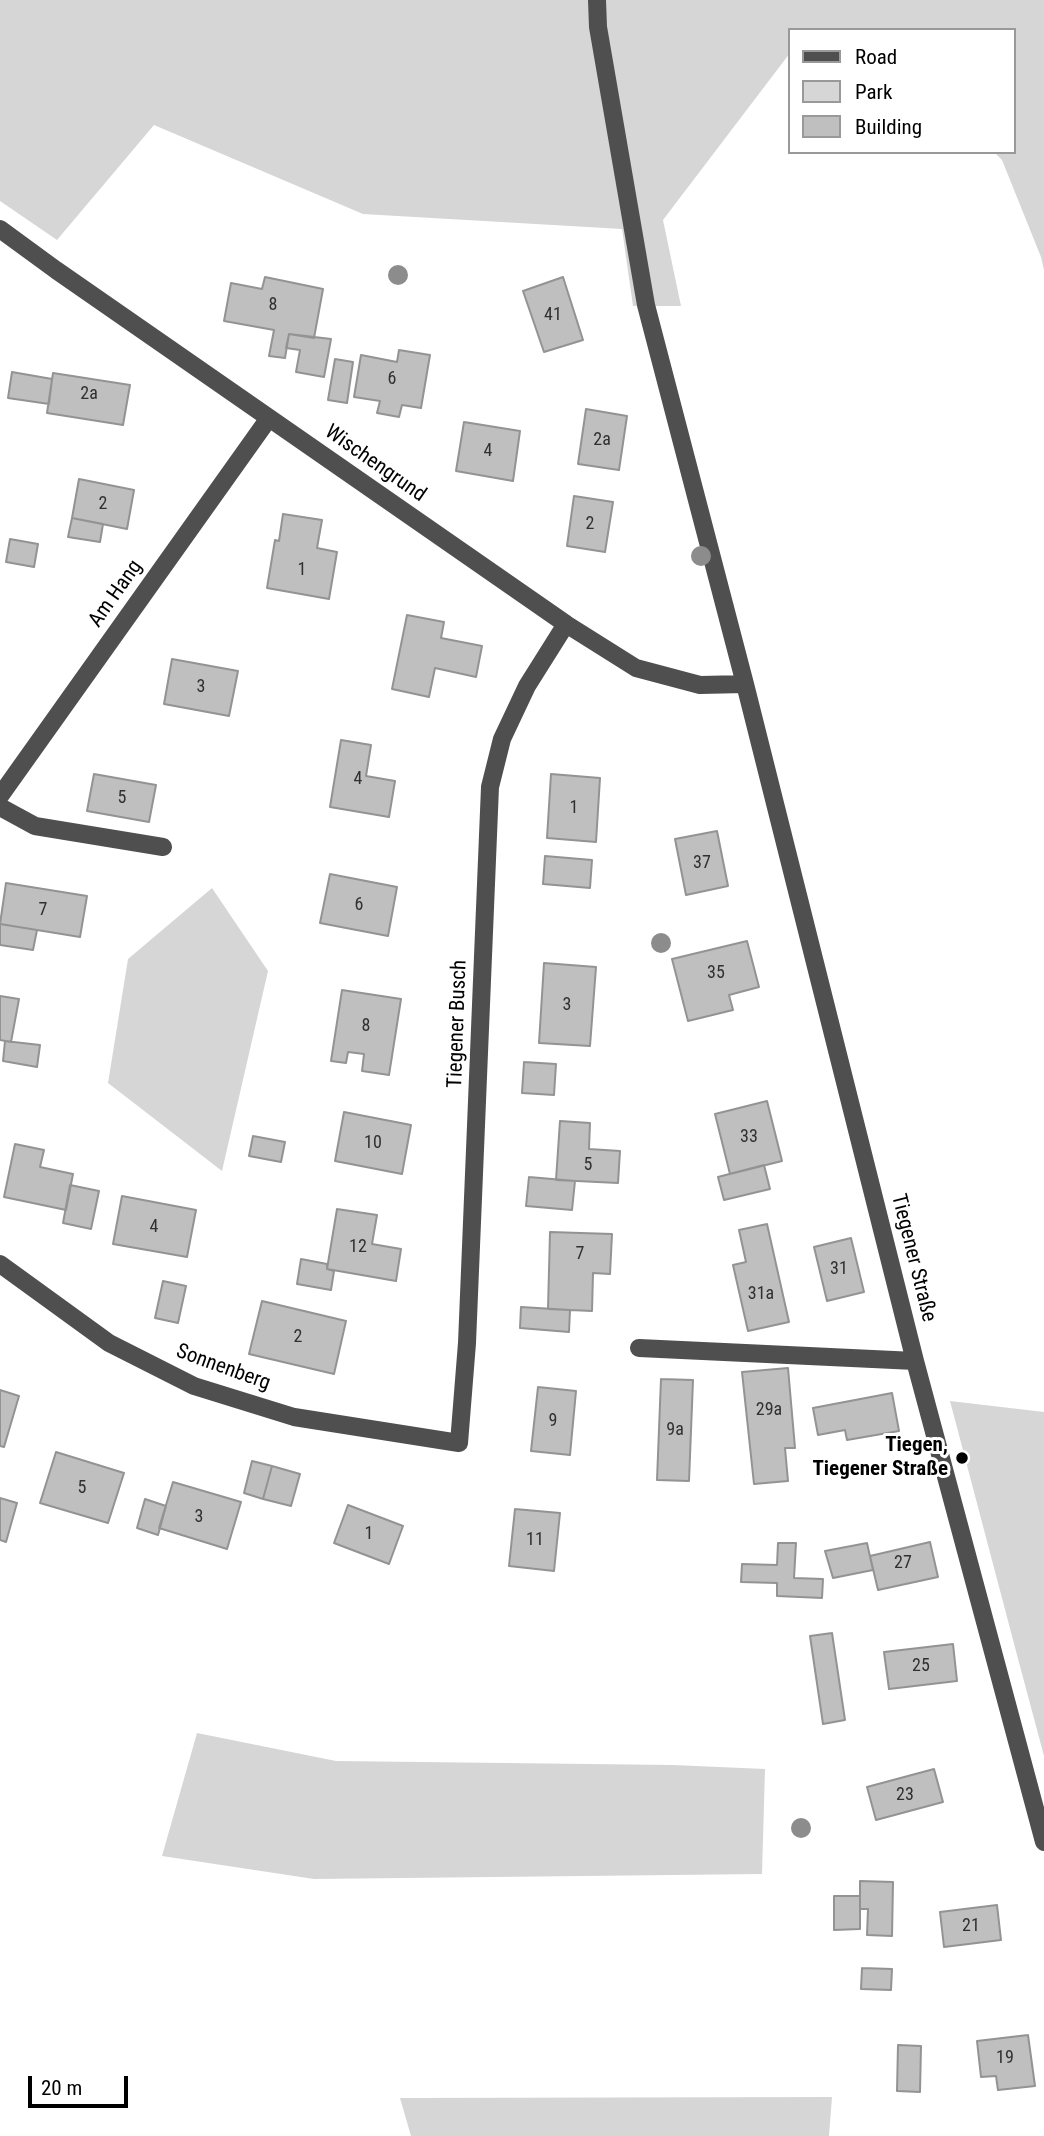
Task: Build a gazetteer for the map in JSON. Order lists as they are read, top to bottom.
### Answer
{
  "streets": {
    "street": [
      "Wischengrund",
      "Am Hang",
      "Tiegener Busch",
      "Tiegener Straße",
      "Sonnenberg"
    ]
  },
  "crossings": [
    ["Wischengrund", "Am Hang"],
    ["Wischengrund", "Tiegener Busch"],
    ["Wischengrund", "Tiegener Straße"],
    ["Tiegener Busch", "Sonnenberg"]
  ],
  "places": ["Tiegen, Tiegener Straße"],
  "house_numbers": [
    "8",
    "41",
    "6",
    "2a",
    "2a",
    "4",
    "2",
    "2",
    "1",
    "3",
    "4",
    "5",
    "1",
    "37",
    "6",
    "7",
    "35",
    "3",
    "8",
    "33",
    "10",
    "5",
    "4",
    "12",
    "7",
    "31",
    "31a",
    "2",
    "29a",
    "9",
    "9a",
    "5",
    "3",
    "1",
    "11",
    "27",
    "25",
    "23",
    "21",
    "19"
  ],
  "legend": ["Road", "Park", "Building"],
  "scale_bar": "20 m"
}
